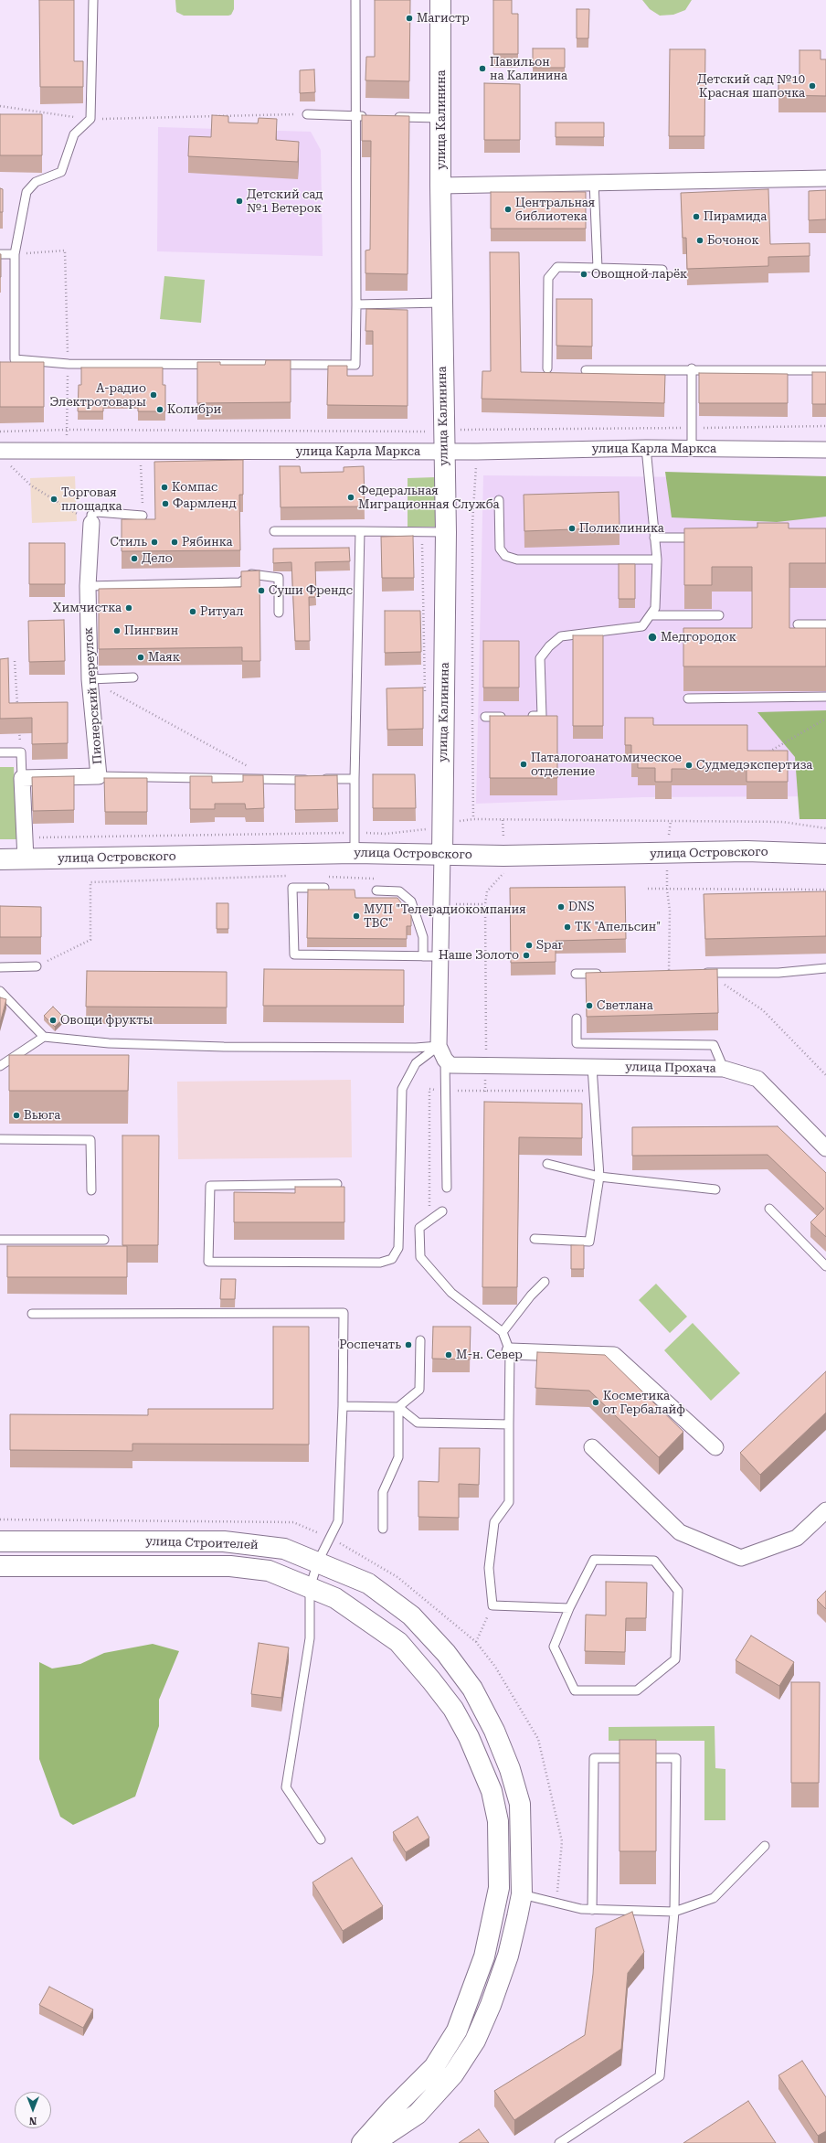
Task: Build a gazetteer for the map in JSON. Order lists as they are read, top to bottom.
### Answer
{
  "streets": {
    "street": [
      "улица Калинина",
      "улица Карла Маркса",
      "Пионерский переулок",
      "улица Островского",
      "улица Прохача",
      "улица Строителей"
    ]
  },
  "crossings": [
    ["улица Калинина", "улица Карла Маркса"],
    ["улица Калинина", "улица Островского"]
  ],
  "places": [
    "Магистр",
    "Павильон на Калинина",
    "Детский сад №10 Красная шапочка",
    "Детский сад №1 Ветерок",
    "Центральная библиотека",
    "Пирамида",
    "Бочoнок",
    "Овощной ларёк",
    "А-радио Электротовары",
    "Колибри",
    "Компас",
    "Федеральная Миграционная Служба",
    "Торговая площадка",
    "Фармленд",
    "Поликлиника",
    "Стиль",
    "Рябинка",
    "Дело",
    "Суши Френдс",
    "Химчистка",
    "Ритуал",
    "Пингвин",
    "Медгородок",
    "Маяк",
    "Паталогоанатомическое отделение",
    "Судмедэкспертиза",
    "DNS",
    "МУП \"Телерадиокомпания ТВС\"",
    "ТК \"Апельсин\"",
    "Spar",
    "Наше Золото",
    "Светлана",
    "Овощи фрукты",
    "Вьюга",
    "Роспечать",
    "М-н. Север",
    "Косметика от Гербалайф"
  ],
  "north": "bottom"
}
